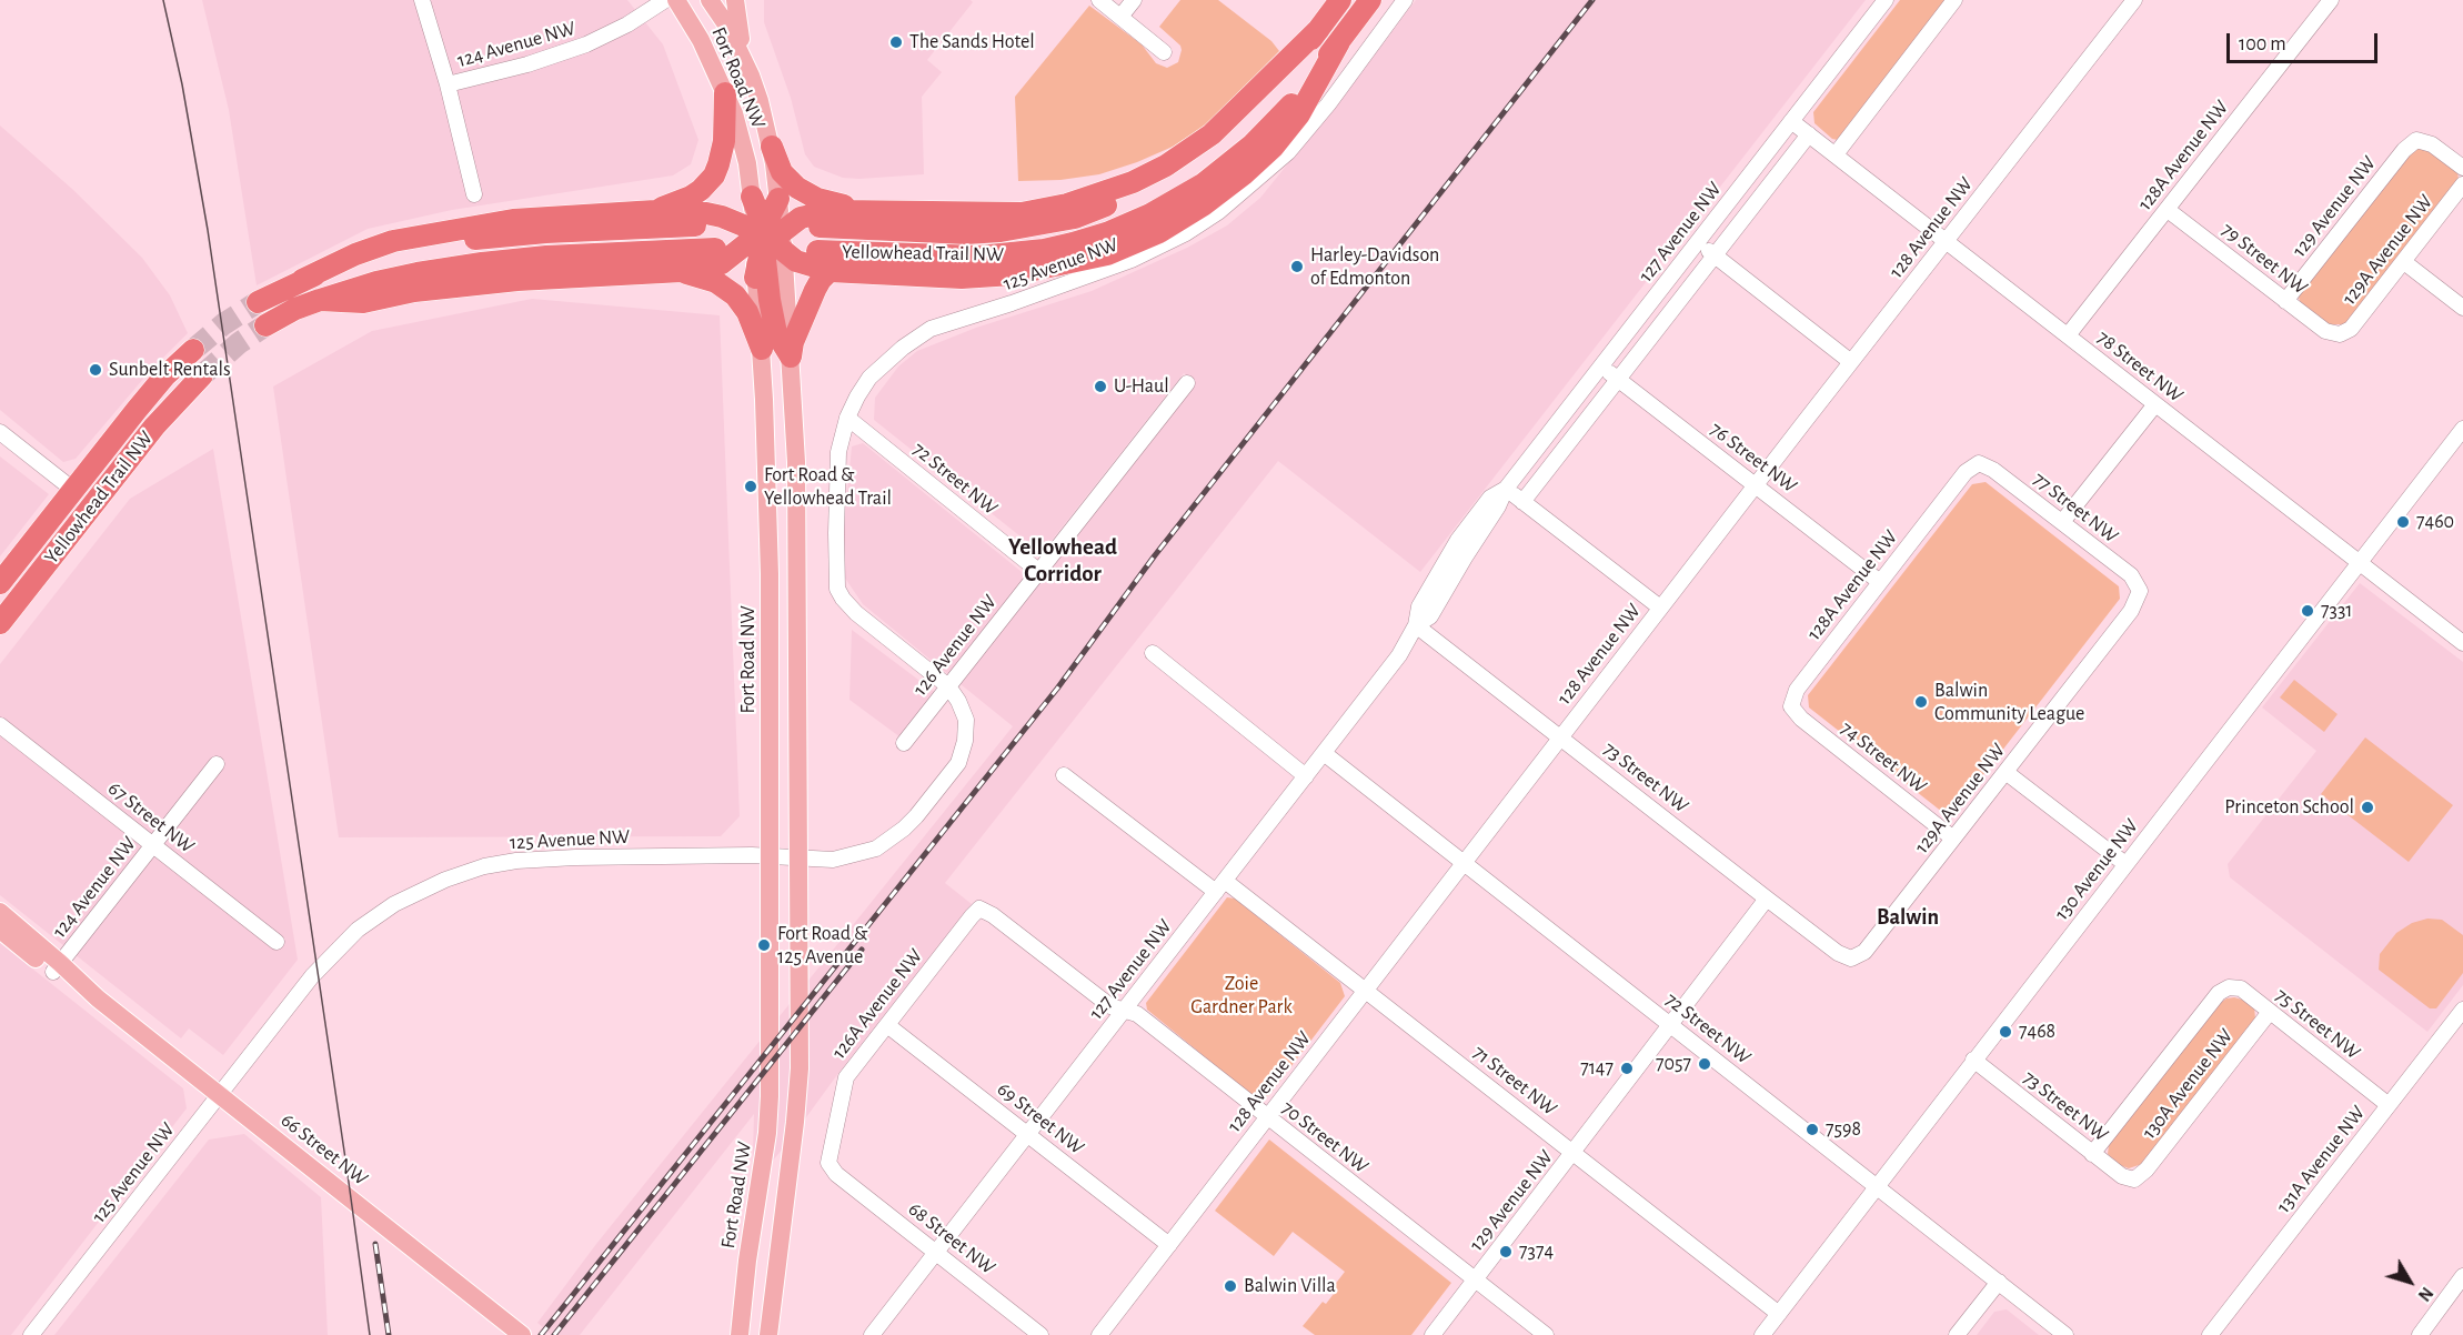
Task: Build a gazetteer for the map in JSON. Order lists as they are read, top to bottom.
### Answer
{
  "streets": {
    "highway": ["Yellowhead Trail NW"],
    "main road": ["Fort Road NW", "66 Street NW"],
    "street": [
      "124 Avenue NW",
      "128A Avenue NW",
      "129 Avenue NW",
      "128 Avenue NW",
      "127 Avenue NW",
      "129A Avenue NW",
      "79 Street NW",
      "125 Avenue NW",
      "78 Street NW",
      "76 Street NW",
      "72 Street NW",
      "77 Street NW",
      "126 Avenue NW",
      "74 Street NW",
      "73 Street NW",
      "67 Street NW",
      "130 Avenue NW",
      "126A Avenue NW",
      "75 Street NW",
      "71 Street NW",
      "130A Avenue NW",
      "69 Street NW",
      "70 Street NW",
      "131A Avenue NW",
      "68 Street NW"
    ]
  },
  "crossings": [
    ["124 Avenue NW", "67 Street NW"],
    ["124 Avenue NW", "66 Street NW"],
    ["Fort Road NW", "125 Avenue NW"],
    ["128A Avenue NW", "79 Street NW"],
    ["128A Avenue NW", "78 Street NW"],
    ["128A Avenue NW", "76 Street NW"],
    ["128A Avenue NW", "77 Street NW"],
    ["128A Avenue NW", "74 Street NW"],
    ["129 Avenue NW", "79 Street NW"],
    ["129 Avenue NW", "72 Street NW"],
    ["129 Avenue NW", "73 Street NW"],
    ["129 Avenue NW", "71 Street NW"],
    ["129 Avenue NW", "70 Street NW"],
    ["128 Avenue NW", "78 Street NW"],
    ["128 Avenue NW", "76 Street NW"],
    ["128 Avenue NW", "72 Street NW"],
    ["128 Avenue NW", "73 Street NW"],
    ["128 Avenue NW", "71 Street NW"],
    ["128 Avenue NW", "69 Street NW"],
    ["128 Avenue NW", "70 Street NW"],
    ["127 Avenue NW", "78 Street NW"],
    ["127 Avenue NW", "76 Street NW"],
    ["127 Avenue NW", "72 Street NW"],
    ["127 Avenue NW", "73 Street NW"],
    ["127 Avenue NW", "71 Street NW"],
    ["127 Avenue NW", "69 Street NW"],
    ["127 Avenue NW", "70 Street NW"],
    ["127 Avenue NW", "68 Street NW"],
    ["129A Avenue NW", "79 Street NW"],
    ["129A Avenue NW", "77 Street NW"],
    ["129A Avenue NW", "74 Street NW"],
    ["129A Avenue NW", "73 Street NW"],
    ["125 Avenue NW", "72 Street NW"],
    ["125 Avenue NW", "126 Avenue NW"],
    ["125 Avenue NW", "66 Street NW"],
    ["78 Street NW", "130 Avenue NW"],
    ["72 Street NW", "126 Avenue NW"],
    ["72 Street NW", "130 Avenue NW"],
    ["73 Street NW", "130 Avenue NW"],
    ["73 Street NW", "130A Avenue NW"],
    ["130 Avenue NW", "71 Street NW"],
    ["126A Avenue NW", "69 Street NW"],
    ["126A Avenue NW", "70 Street NW"],
    ["126A Avenue NW", "68 Street NW"],
    ["75 Street NW", "130A Avenue NW"],
    ["75 Street NW", "131A Avenue NW"]
  ],
  "districts": ["Yellowhead Corridor", "Balwin"],
  "parks": ["Zoie Gardner Park"],
  "places": [
    "The Sands Hotel",
    "Harley-Davidson of Edmonton",
    "Sunbelt Rentals",
    "U-Haul",
    "Fort Road & Yellowhead Trail",
    "7460",
    "7331",
    "Balwin Community League",
    "Princeton School",
    "Fort Road & 125 Avenue",
    "7468",
    "7057",
    "7147",
    "7598",
    "7374",
    "Balwin Villa"
  ],
  "scale_bar": "100 m",
  "north": "bottom right"
}
